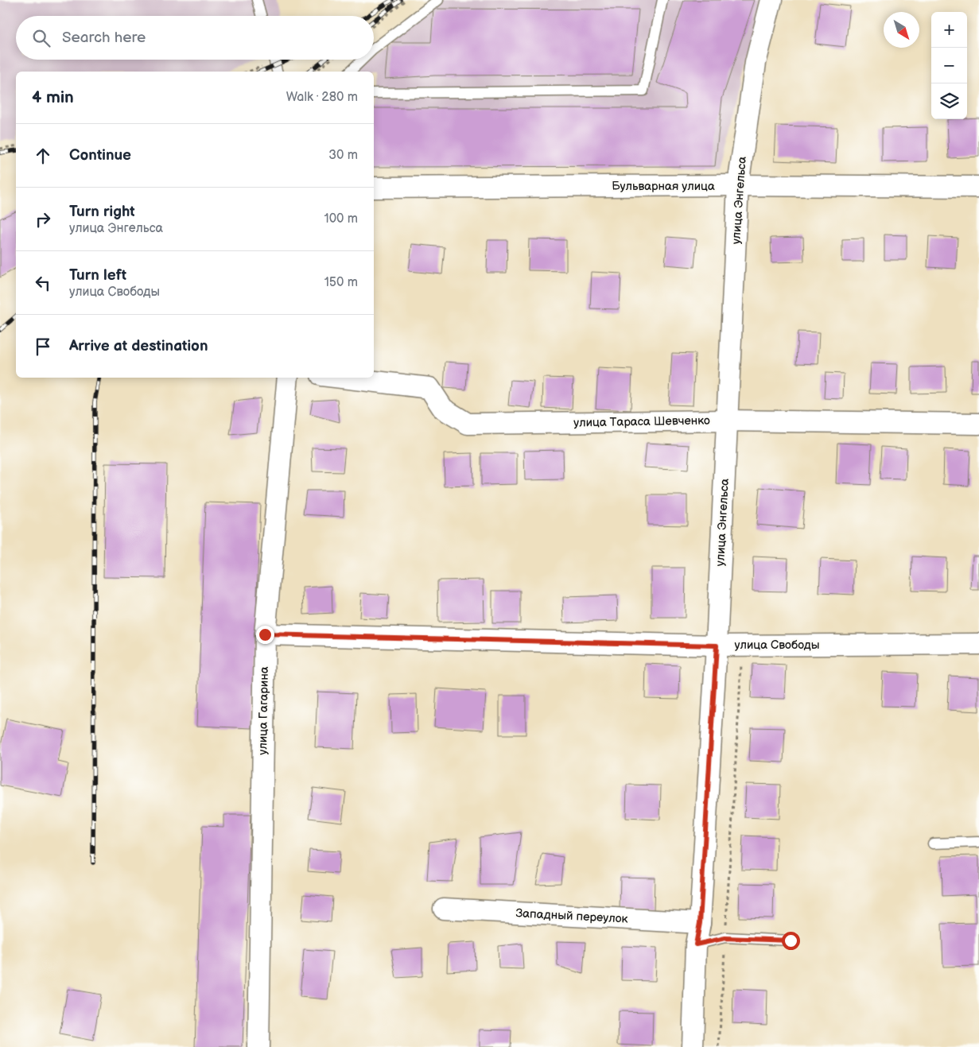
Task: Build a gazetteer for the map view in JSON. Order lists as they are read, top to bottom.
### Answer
{
  "streets": {
    "street": [
      "Бульварная улица",
      "улица Энгельса",
      "улица Тараса Шевченко",
      "улица Свободы",
      "улица Гагарина",
      "Западный переулок"
    ]
  },
  "crossings": [
    ["Бульварная улица", "улица Энгельса"],
    ["улица Энгельса", "улица Тараса Шевченко"],
    ["улица Энгельса", "улица Свободы"],
    ["улица Энгельса", "Западный переулок"],
    ["улица Свободы", "улица Гагарина"]
  ],
  "north": "bottom right",
  "page": {
    "map_buttons": ["+", "−"],
    "search": "Search here",
    "heading": ["4 min", "Walk · 280 m"],
    "list": [
      ["Continue", "30 m"],
      ["Turn right", "улица Энгельса", "100 m"],
      ["Turn left", "улица Свободы", "150 m"],
      "Arrive at destination"
    ]
  }
}
